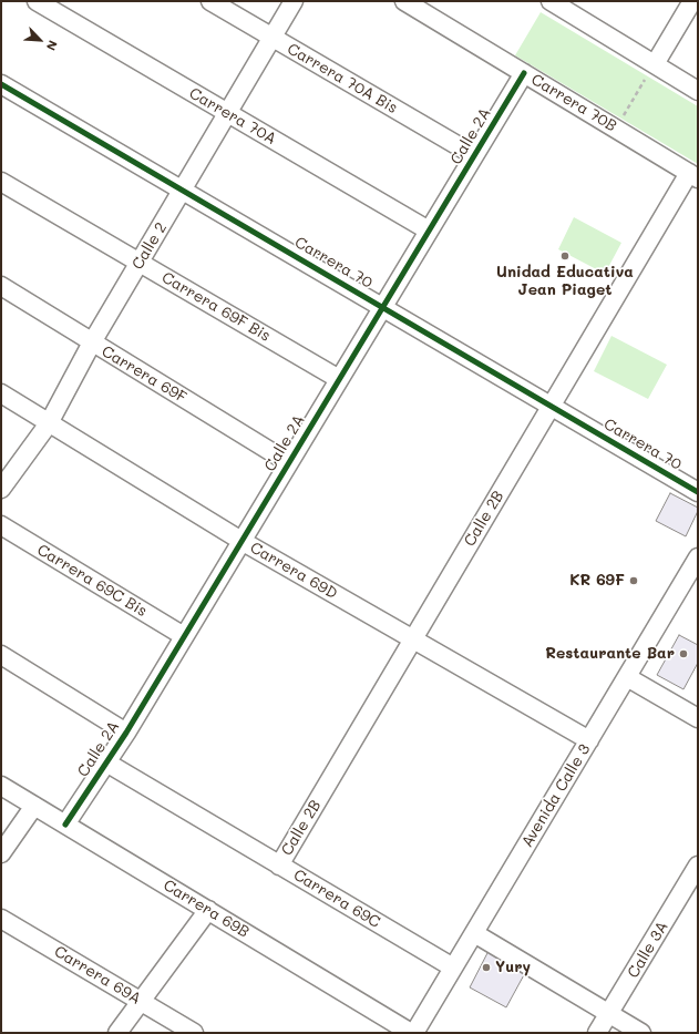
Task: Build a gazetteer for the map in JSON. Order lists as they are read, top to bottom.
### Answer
{
  "streets": {
    "street": [
      "Carrera 70A Bis",
      "Carrera 70B",
      "Carrera 70A",
      "Calle 2A",
      "Calle 2",
      "Carrera 70",
      "Carrera 69F Bis",
      "Carrera 69F",
      "Calle 2B",
      "Carrera 69D",
      "Carrera 69C Bis",
      "Avenida Calle 3",
      "Carrera 69C",
      "Carrera 69B",
      "Calle 3A",
      "Carrera 69A"
    ]
  },
  "crossings": [
    ["Carrera 70A Bis", "Calle 2A"],
    ["Carrera 70A Bis", "Calle 2"],
    ["Carrera 70B", "Calle 2A"],
    ["Carrera 70B", "Calle 2B"],
    ["Carrera 70A", "Calle 2A"],
    ["Carrera 70A", "Calle 2"],
    ["Calle 2A", "Carrera 70"],
    ["Calle 2A", "Carrera 69F Bis"],
    ["Calle 2A", "Carrera 69F"],
    ["Calle 2A", "Carrera 69D"],
    ["Calle 2A", "Carrera 69C Bis"],
    ["Calle 2A", "Carrera 69C"],
    ["Calle 2A", "Carrera 69B"],
    ["Calle 2", "Carrera 70"],
    ["Calle 2", "Carrera 69F Bis"],
    ["Calle 2", "Carrera 69F"],
    ["Calle 2", "Carrera 69D"],
    ["Carrera 70", "Calle 2B"],
    ["Calle 2B", "Carrera 69D"],
    ["Calle 2B", "Carrera 69C"],
    ["Carrera 69D", "Avenida Calle 3"],
    ["Avenida Calle 3", "Carrera 69C"]
  ],
  "places": [
    "Unidad Educativa Jean Piaget",
    "KR 69F",
    "Restaurante Bar",
    "Yury"
  ],
  "north": "bottom right"
}
